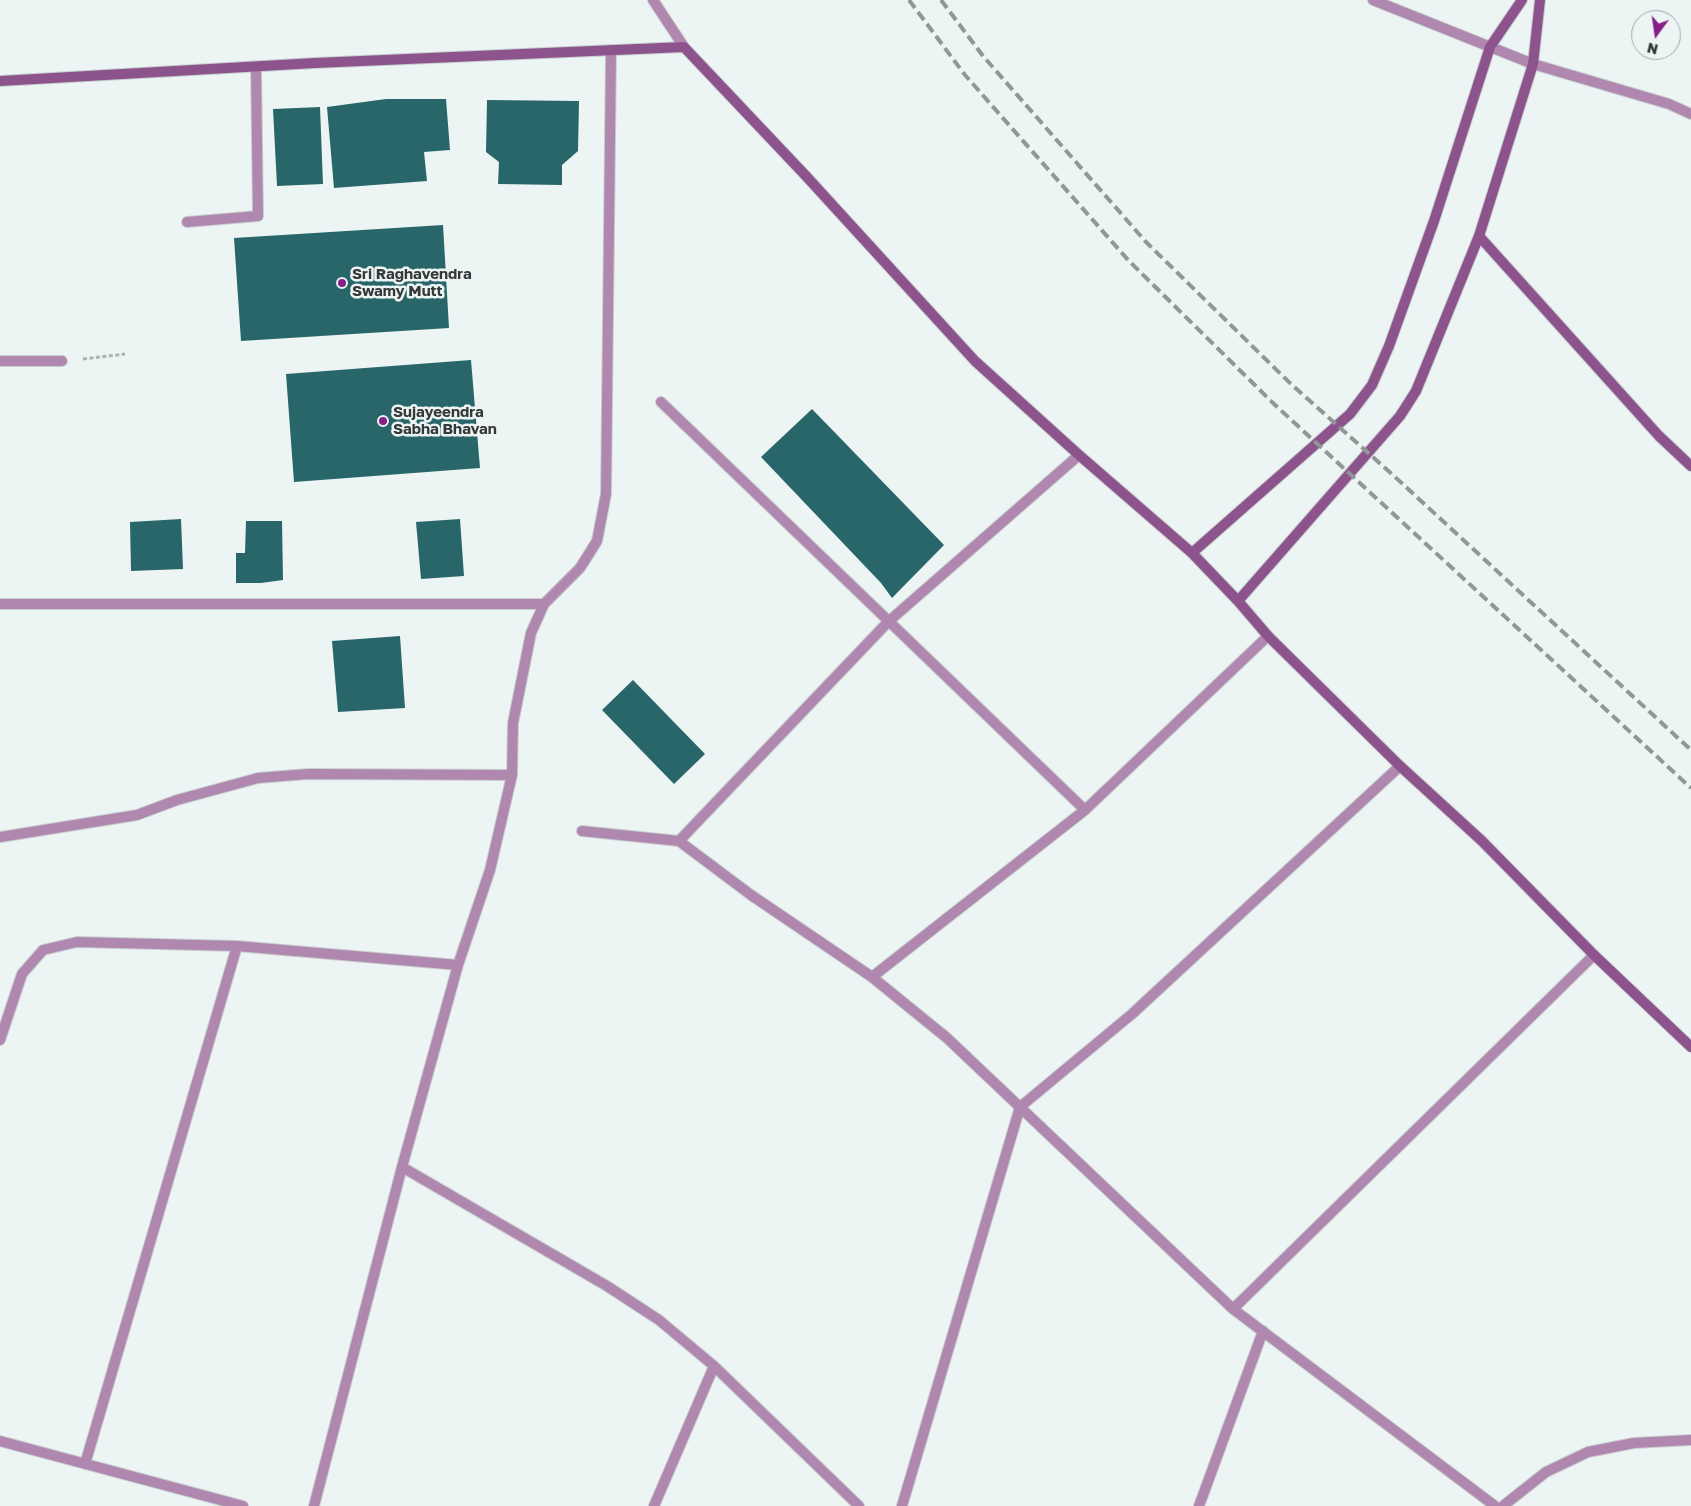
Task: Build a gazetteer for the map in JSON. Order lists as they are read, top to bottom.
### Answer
{
  "places": ["Sri Raghavendra Swamy Mutt", "Sujayeendra Sabha Bhavan"],
  "north": "bottom"
}
